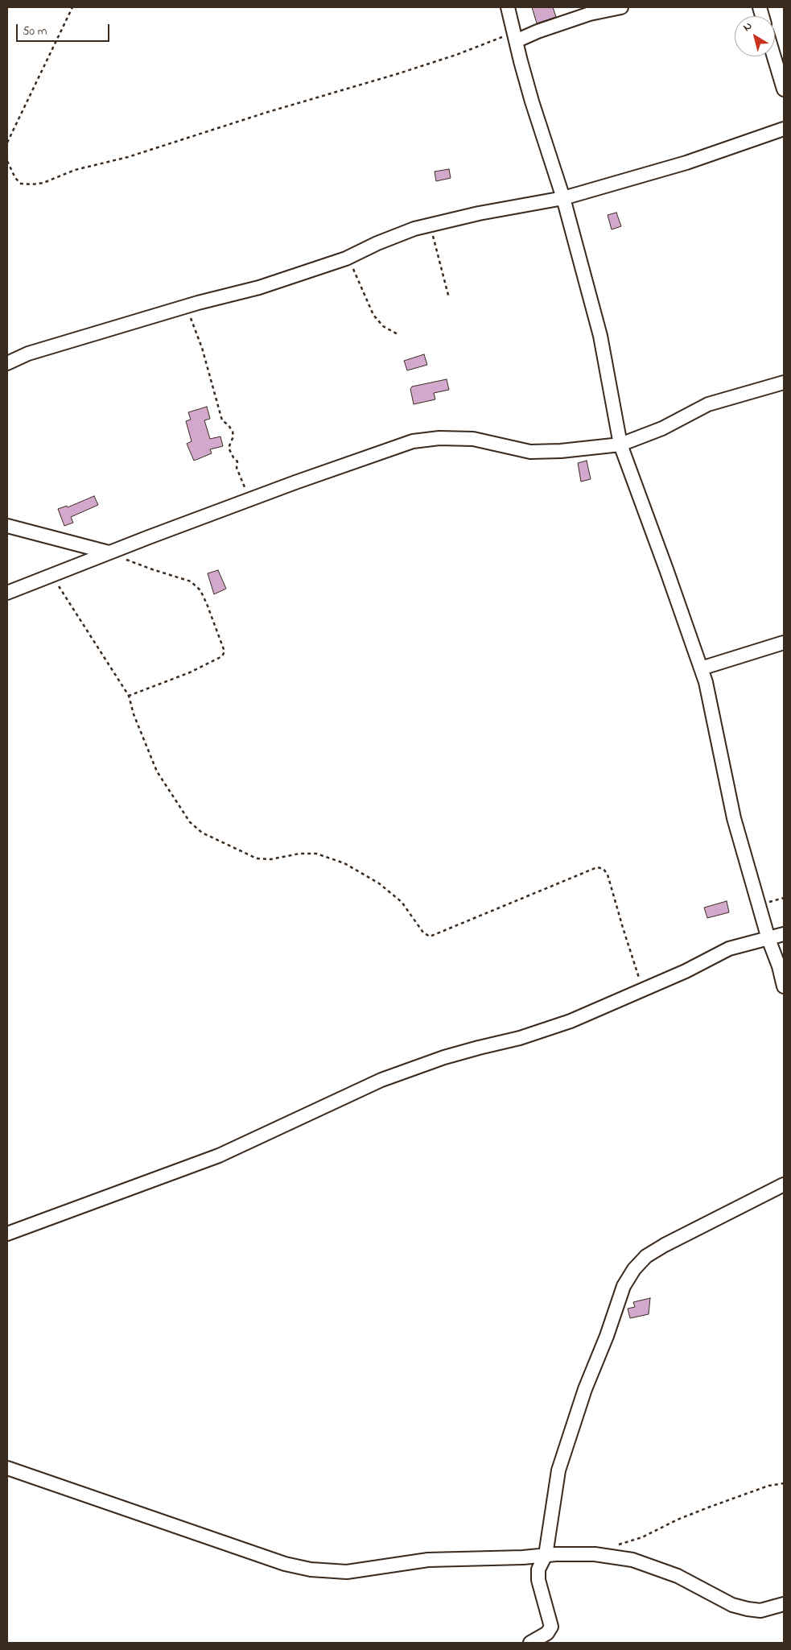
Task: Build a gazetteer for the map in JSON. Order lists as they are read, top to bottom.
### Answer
{
  "scale_bar": "50 m",
  "north": "top left"
}
